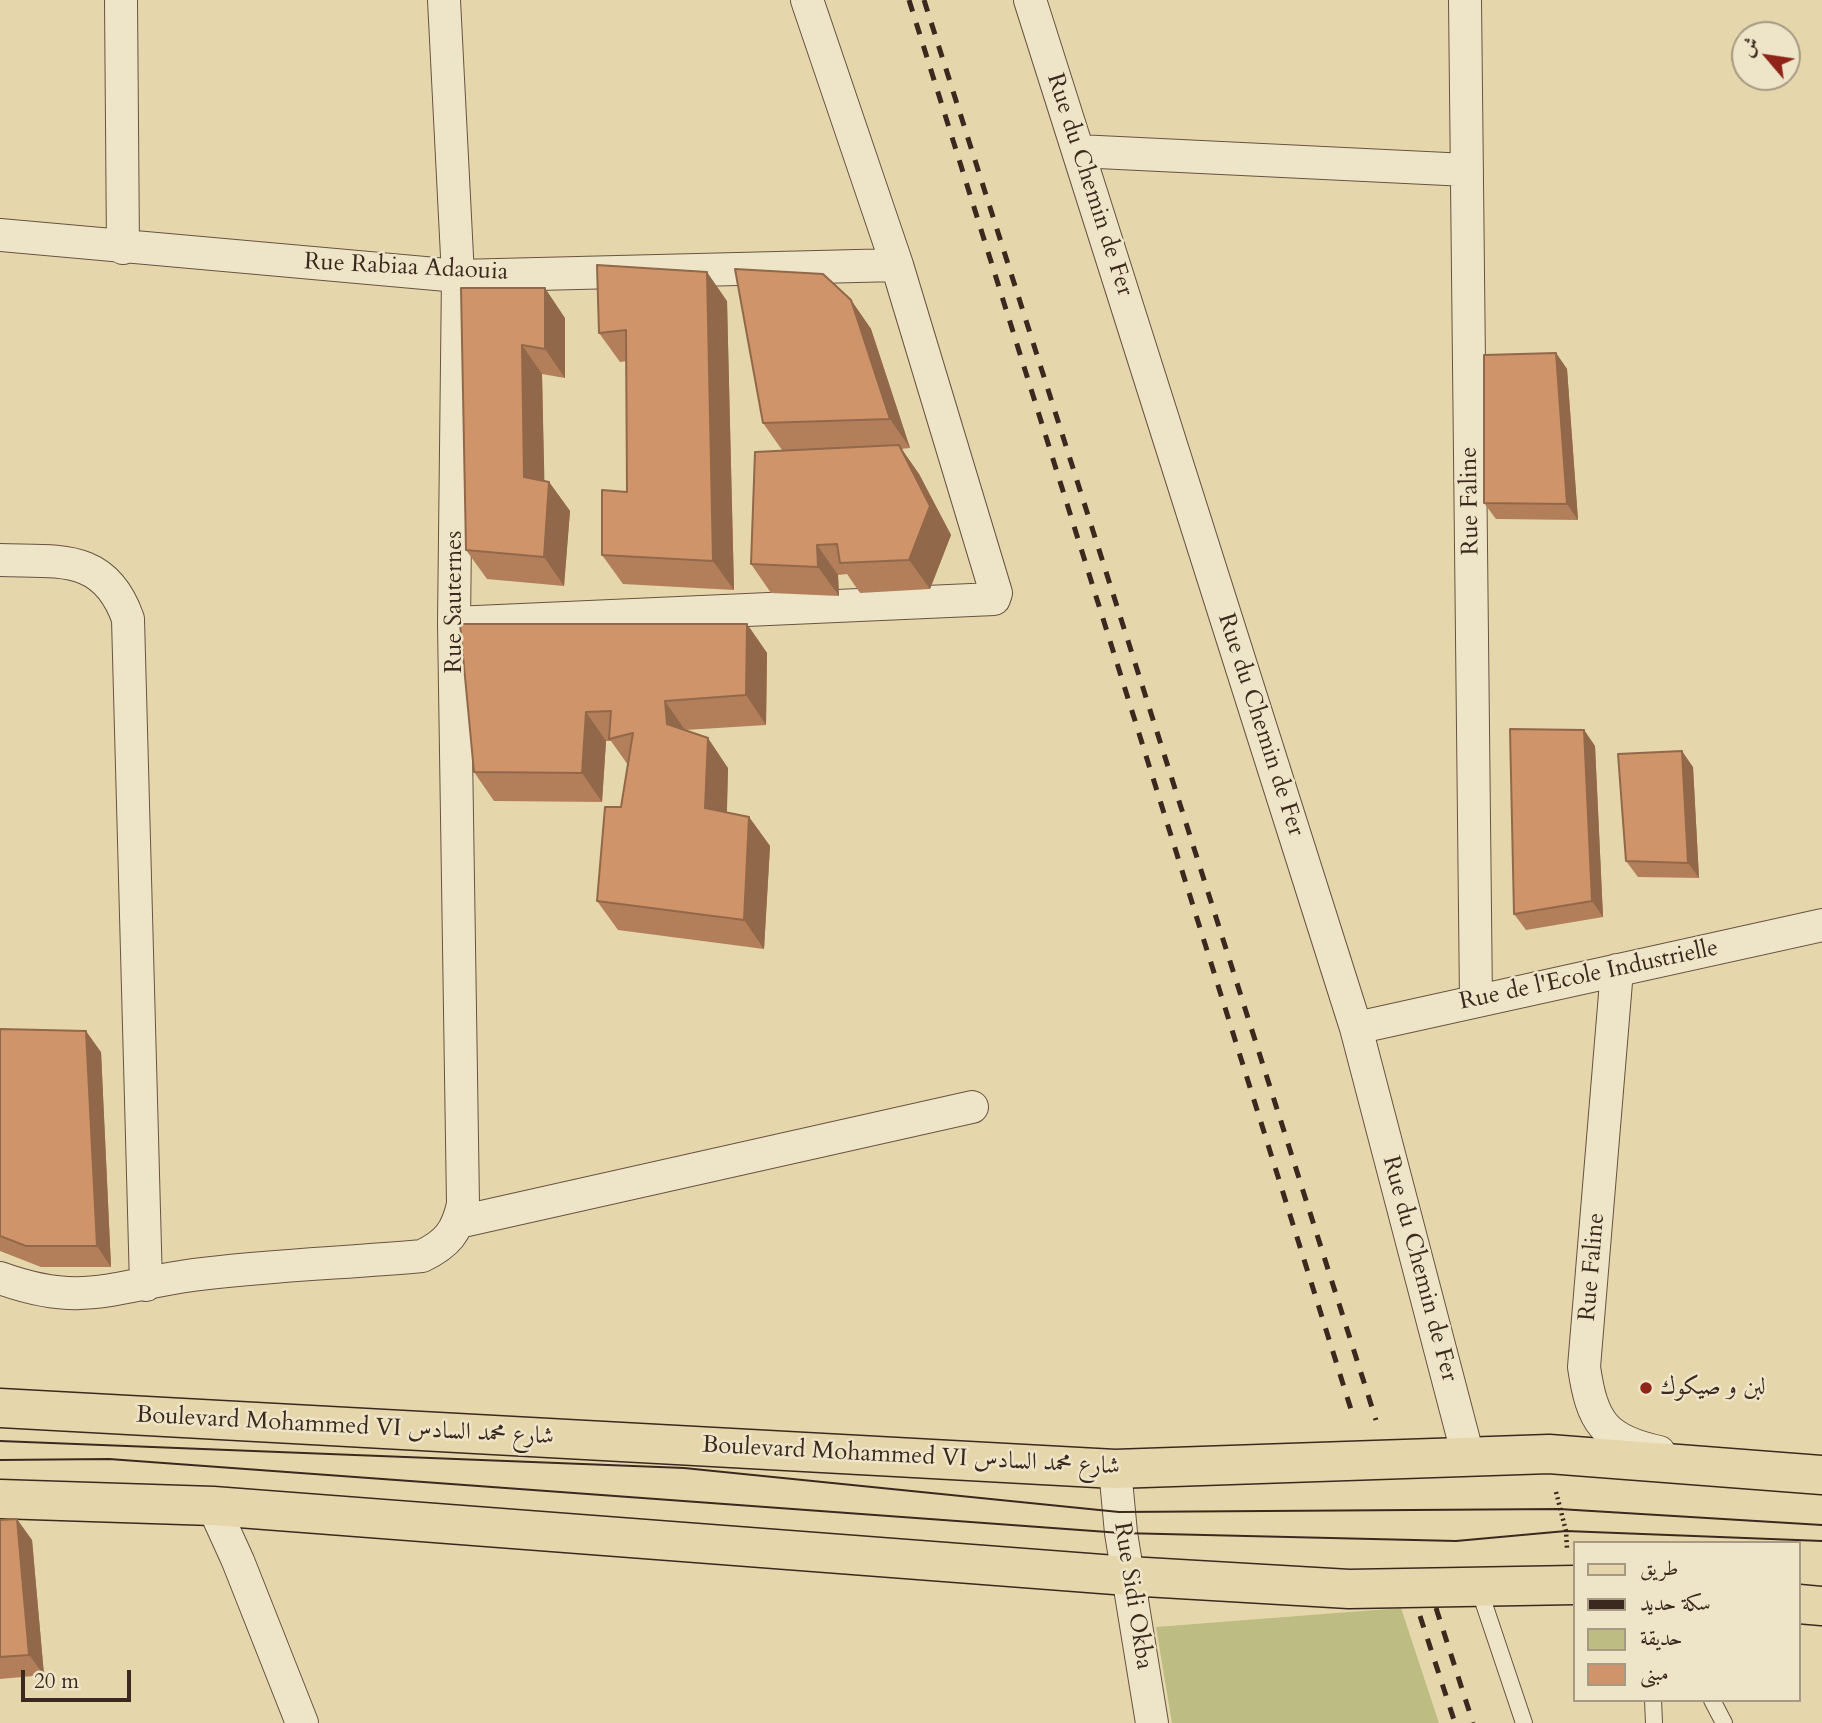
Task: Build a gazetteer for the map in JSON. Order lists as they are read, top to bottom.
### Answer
{
  "streets": {
    "main road": ["Boulevard Mohammed VI شارع محمد السادس"],
    "street": [
      "Rue du Chemin de Fer",
      "Rue Rabiaa Adaouia",
      "Rue Faline",
      "Rue Sauternes",
      "Rue de l'Ecole Industrielle",
      "Rue Sidi Okba"
    ]
  },
  "crossings": [
    ["Rue du Chemin de Fer", "Rue de l'Ecole Industrielle"],
    ["Rue du Chemin de Fer", "Boulevard Mohammed VI شارع محمد السادس"],
    ["Rue Rabiaa Adaouia", "Rue Sauternes"],
    ["Rue Faline", "Rue de l'Ecole Industrielle"],
    ["Rue Faline", "Boulevard Mohammed VI شارع محمد السادس"],
    ["Boulevard Mohammed VI شارع محمد السادس", "Rue Sidi Okba"]
  ],
  "places": ["لبن و صيكوك"],
  "legend": [
    "طريق",
    "سكة حديد",
    "حديقة",
    "مبنى"
  ],
  "scale_bar": "20 m",
  "north": "top left"
}
